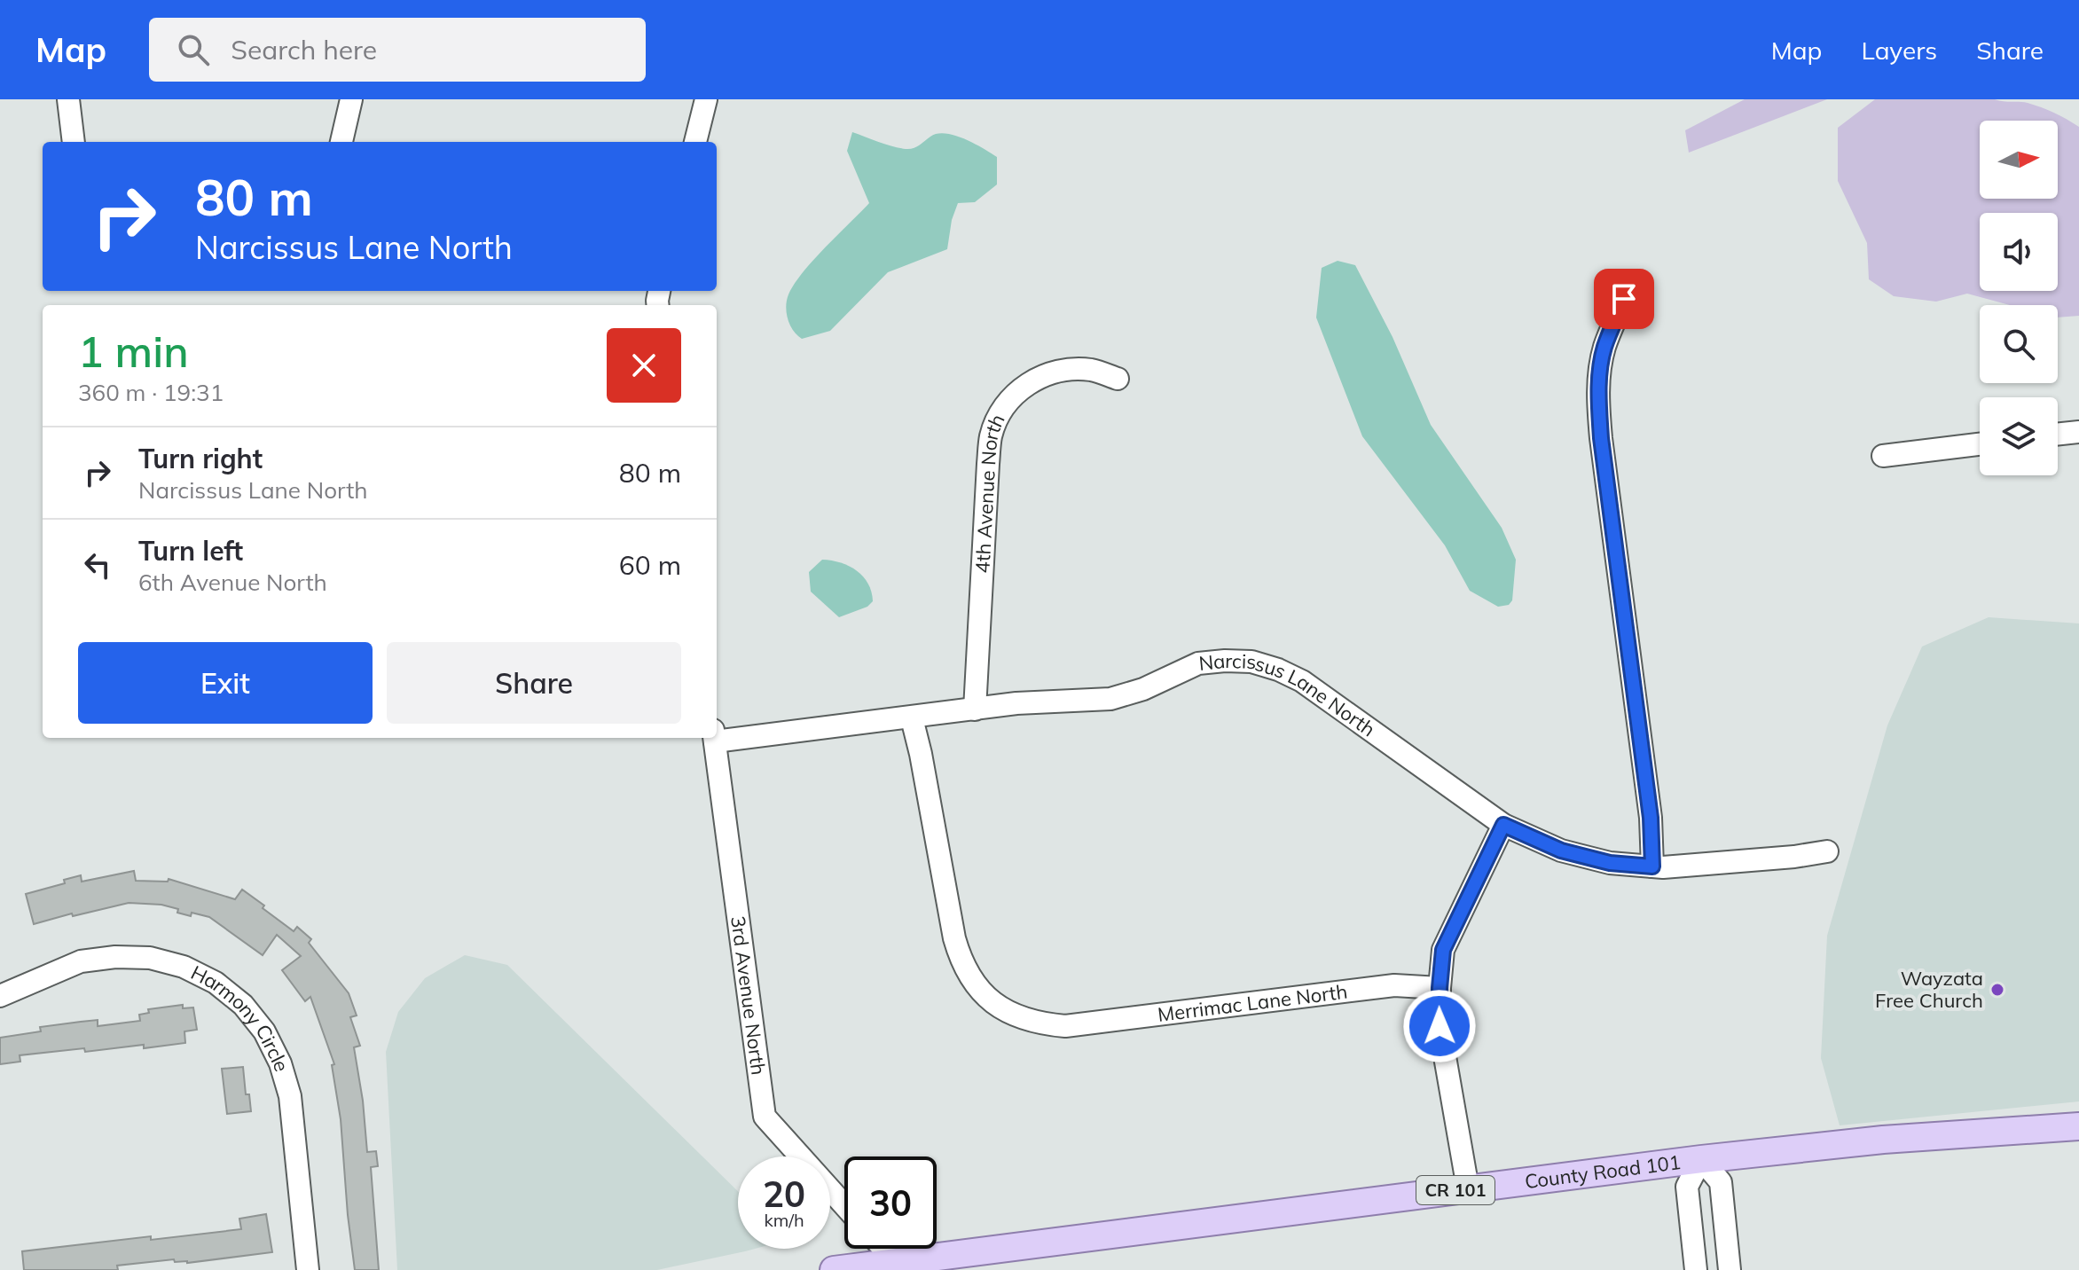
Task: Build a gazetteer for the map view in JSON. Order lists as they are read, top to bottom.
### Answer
{
  "streets": {
    "main road": ["County Road 101", "CR 101"],
    "street": [
      "4th Avenue North",
      "Narcissus Lane North",
      "3rd Avenue North",
      "Merrimac Lane North",
      "Harmony Circle"
    ]
  },
  "crossings": [
    ["4th Avenue North", "Narcissus Lane North"],
    ["Narcissus Lane North", "Merrimac Lane North"]
  ],
  "places": ["Wayzata Free Church"],
  "north": "right",
  "page": {
    "header": "Map",
    "search": "Search here",
    "nav": ["Map", "Layers", "Share"],
    "turn": ["80 m", "Narcissus Lane North"],
    "heading": ["1 min", "360 m · 19:31"],
    "list": [
      {
        "name": "Turn right",
        "note": "Narcissus Lane North",
        "value": "80 m"
      },
      {
        "name": "Turn left",
        "note": "6th Avenue North",
        "value": "60 m"
      }
    ],
    "buttons": ["Exit", "Share"],
    "speed": "20 km/h",
    "limit": "30"
  }
}
